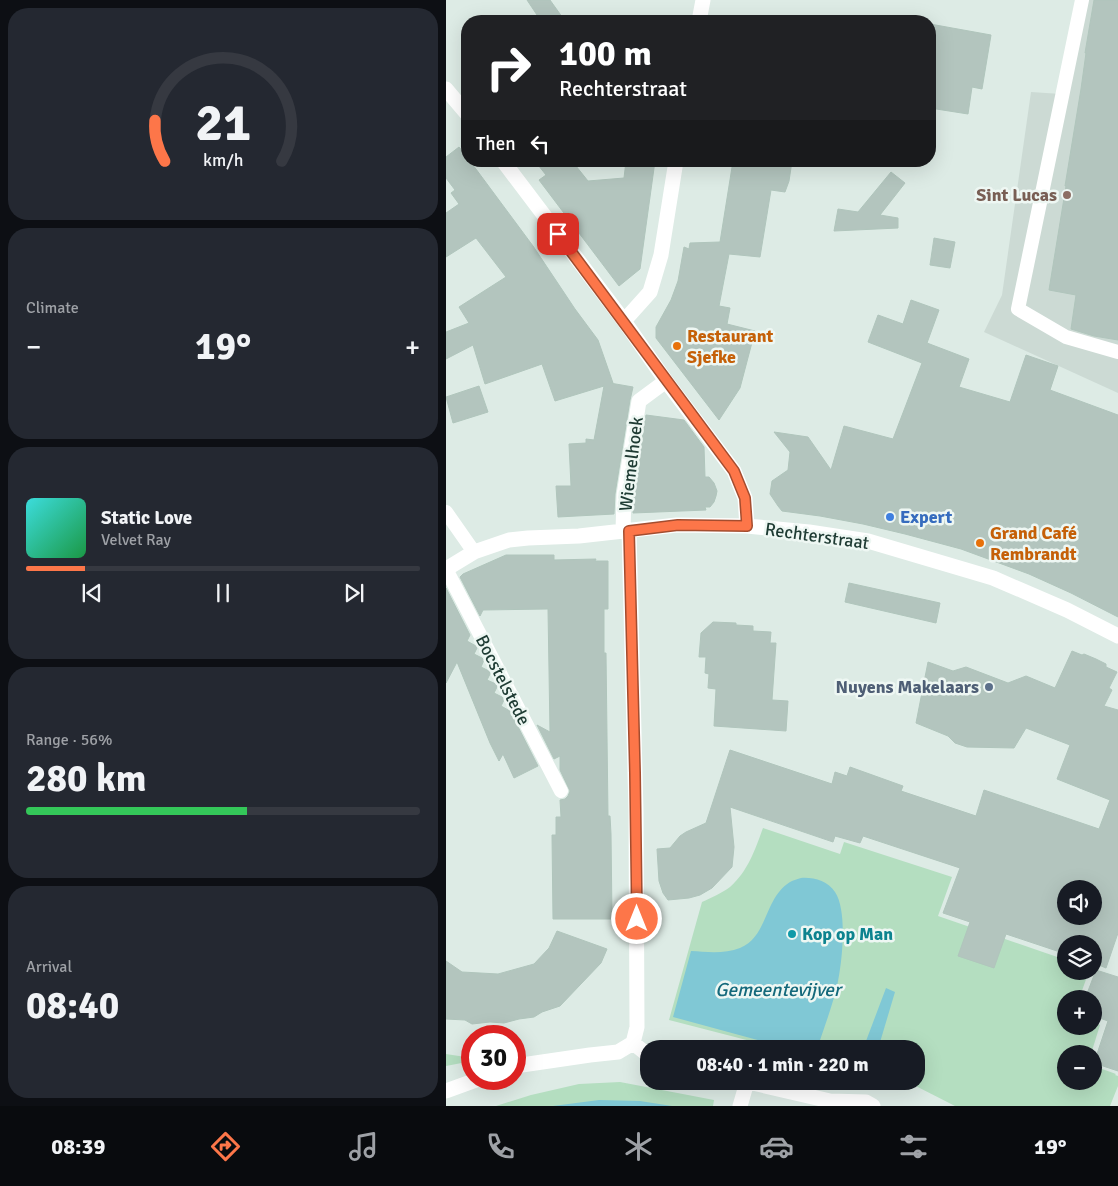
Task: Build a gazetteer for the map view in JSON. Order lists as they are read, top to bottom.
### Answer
{
  "streets": {
    "street": ["Wiemelhoek", "Rechterstraat"],
    "lane": ["Bocstelstede"]
  },
  "crossings": [
    ["Wiemelhoek", "Rechterstraat"],
    ["Rechterstraat", "Bocstelstede"]
  ],
  "water": ["Gemeentevijver"],
  "places": [
    "Sint Lucas",
    "Restaurant Sjefke",
    "Expert",
    "Grand Café Rembrandt",
    "Nuyens Makelaars",
    "Kop op Man"
  ],
  "page": {
    "turn": ["100 m", "Rechterstraat"],
    "then": "Then",
    "tile": [
      "Climate",
      ["Range · 56%", "280 km"],
      ["Arrival", "08:40"]
    ],
    "heat": ["−", "19°", "+"],
    "song": ["Static Love", "Velvet Ray"],
    "map_buttons": ["+", "−"],
    "limit": "30",
    "trip": "08:40 · 1 min · 220 m",
    "tabs": ["08:39", "19°"],
    "gauge": ["21", "km/h"]
  }
}
